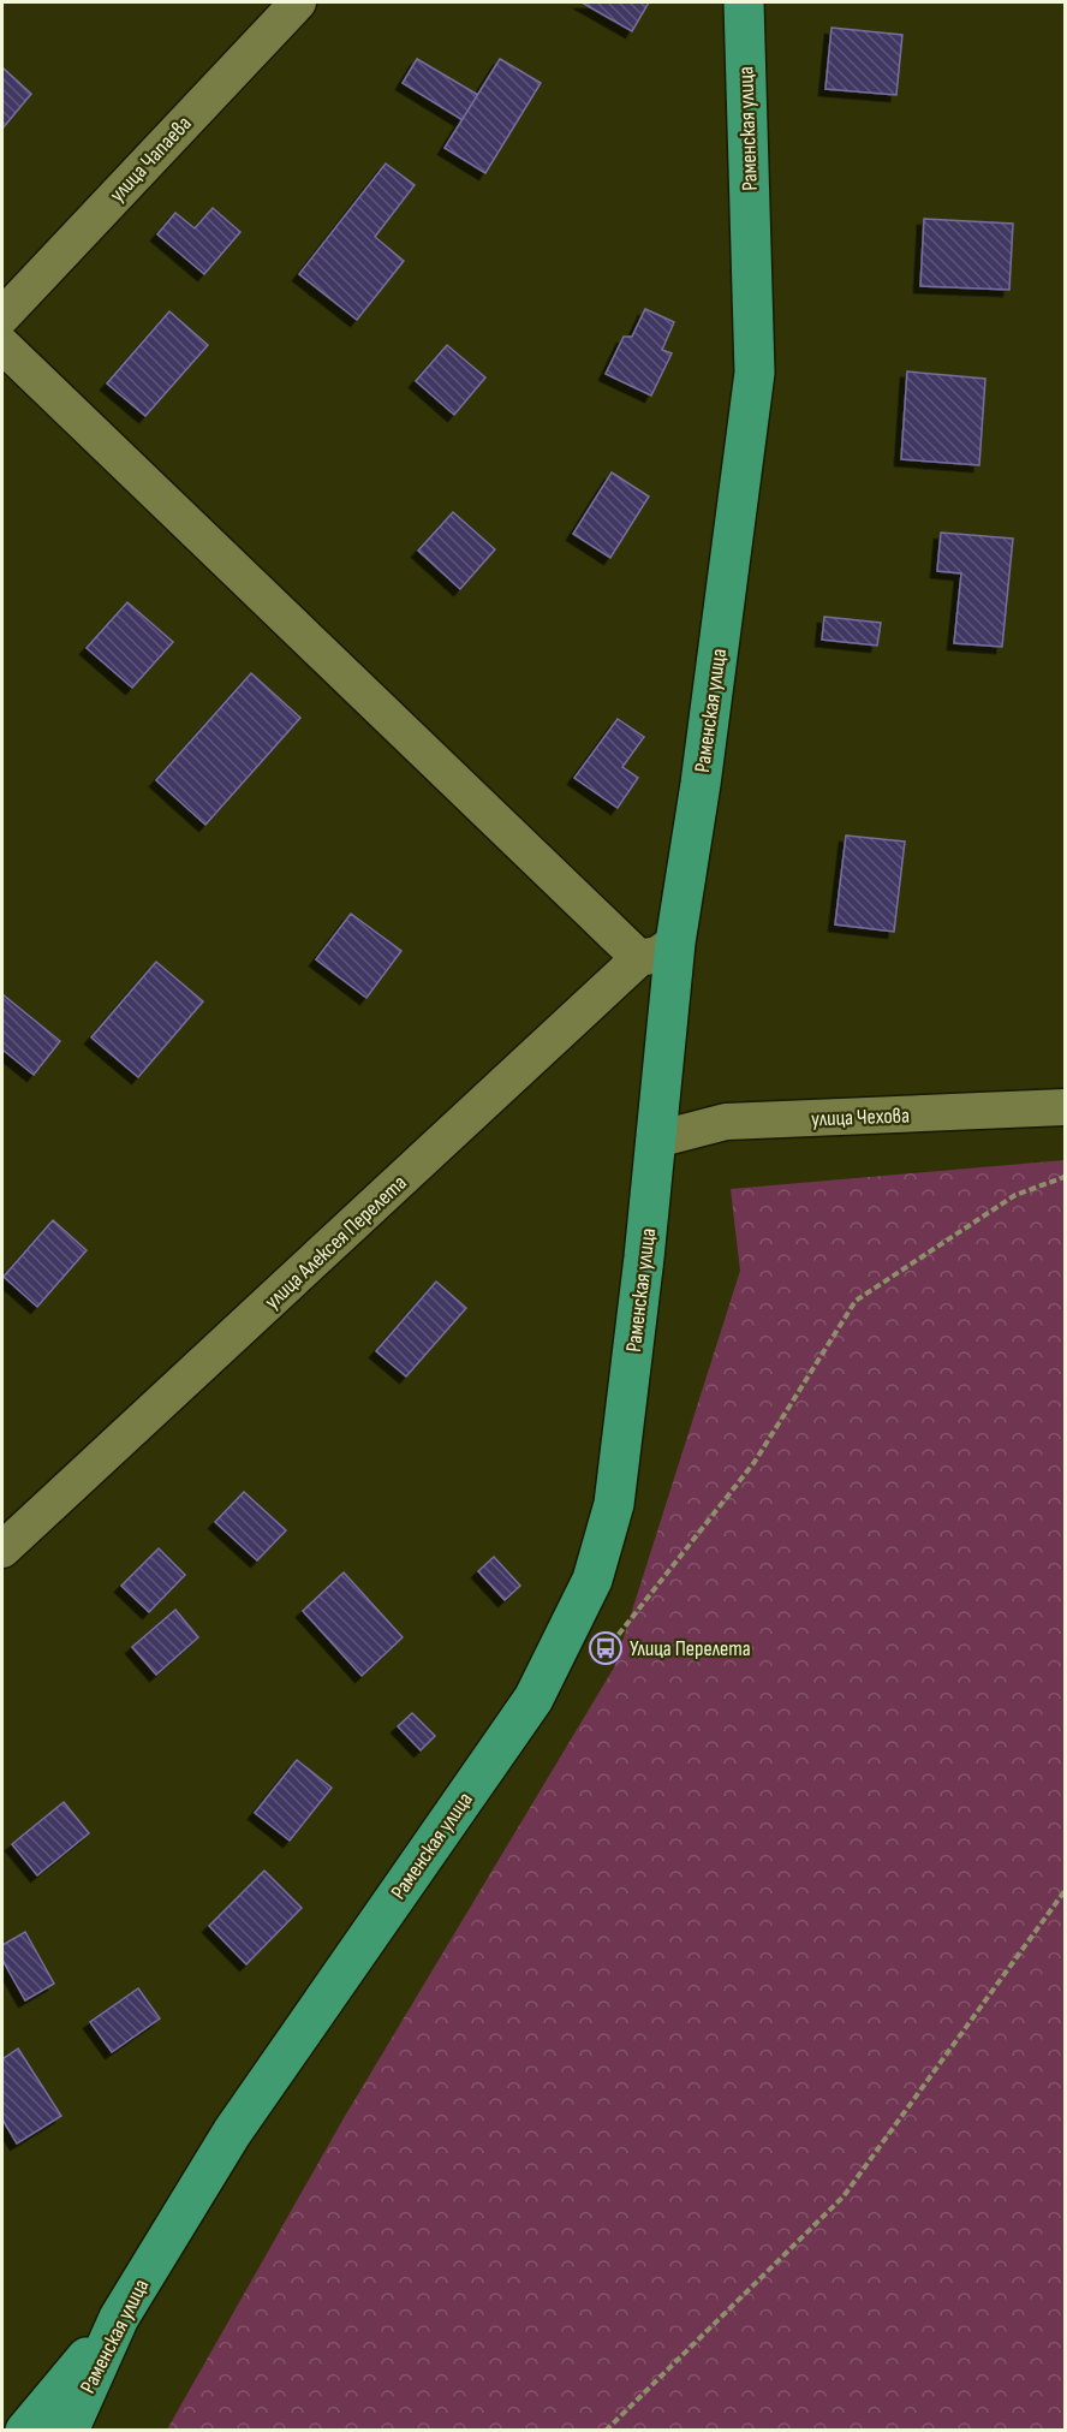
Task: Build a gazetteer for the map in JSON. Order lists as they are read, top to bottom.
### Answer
{
  "streets": {
    "main road": ["Раменская улица"],
    "street": ["улица Чапаева", "улица Чехова", "улица Алексея Перелета"]
  },
  "crossings": [
    ["Раменская улица", "улица Чехова"],
    ["Раменская улица", "улица Алексея Перелета"]
  ],
  "places": {
    "bus stop": ["Улица Перелета"]
  }
}
